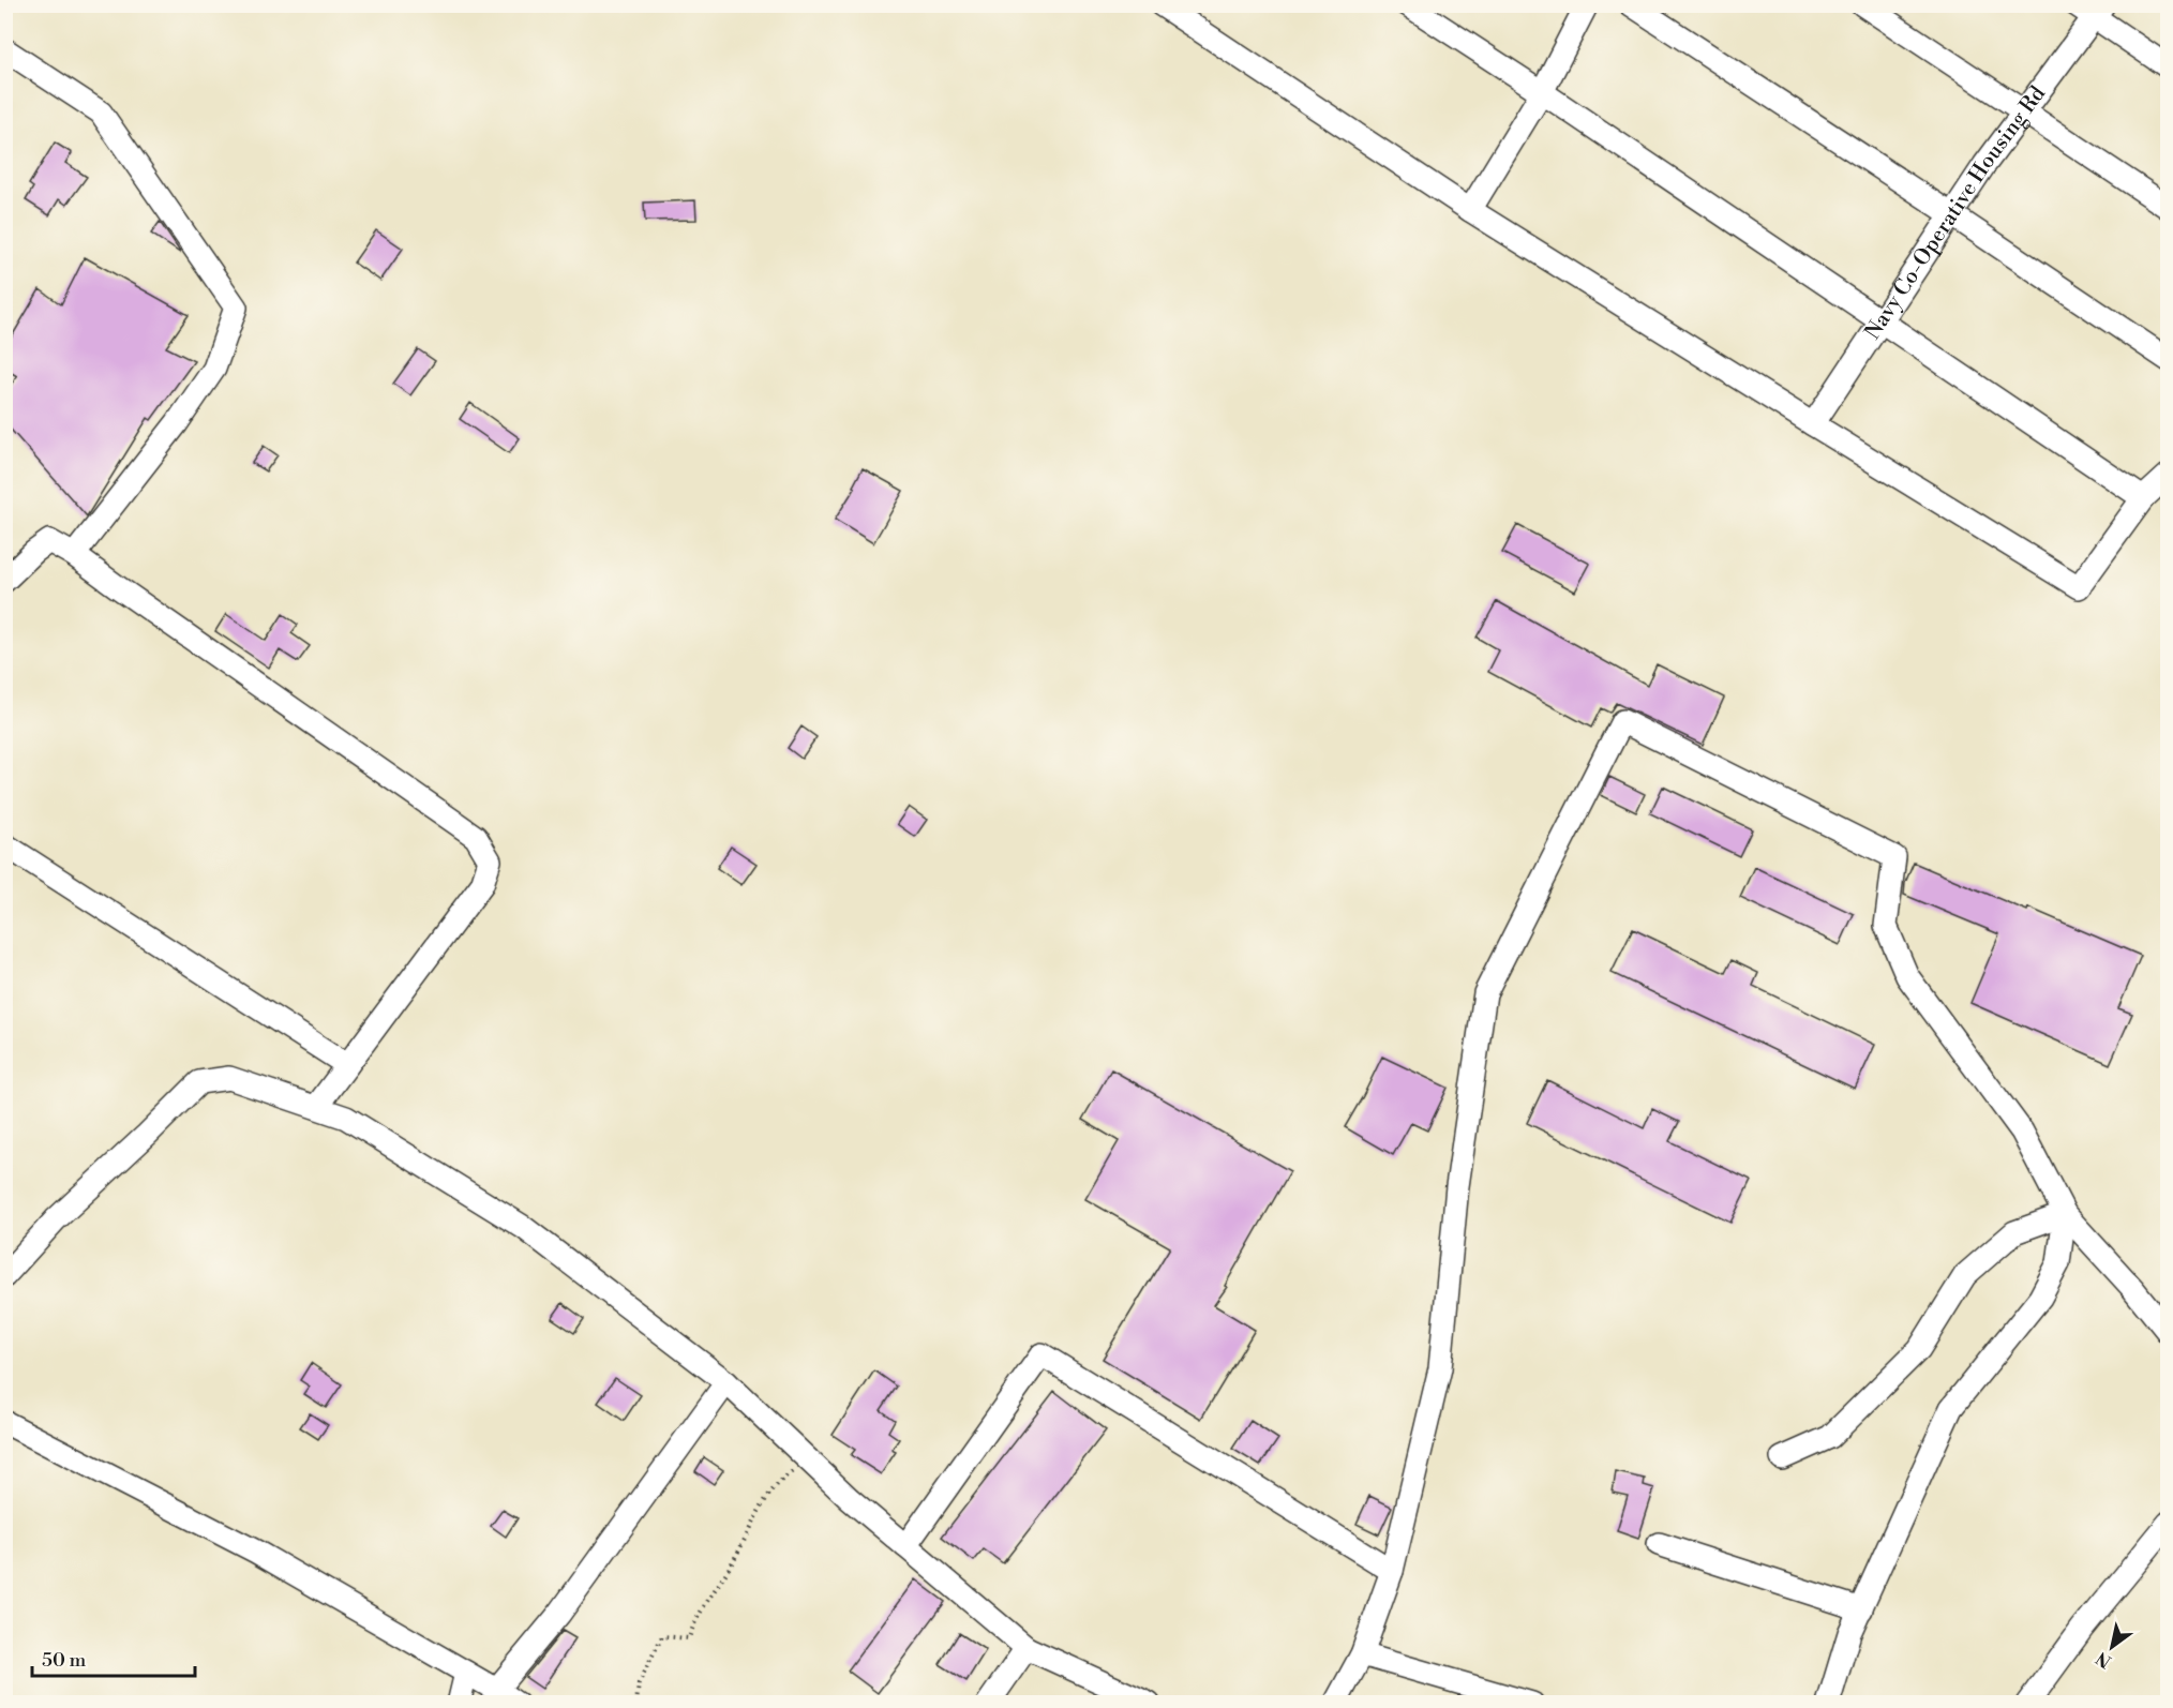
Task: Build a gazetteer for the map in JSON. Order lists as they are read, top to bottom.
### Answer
{
  "streets": {
    "street": ["Navy Co-Operative Housing Rd"]
  },
  "scale_bar": "50 m",
  "north": "bottom left"
}
